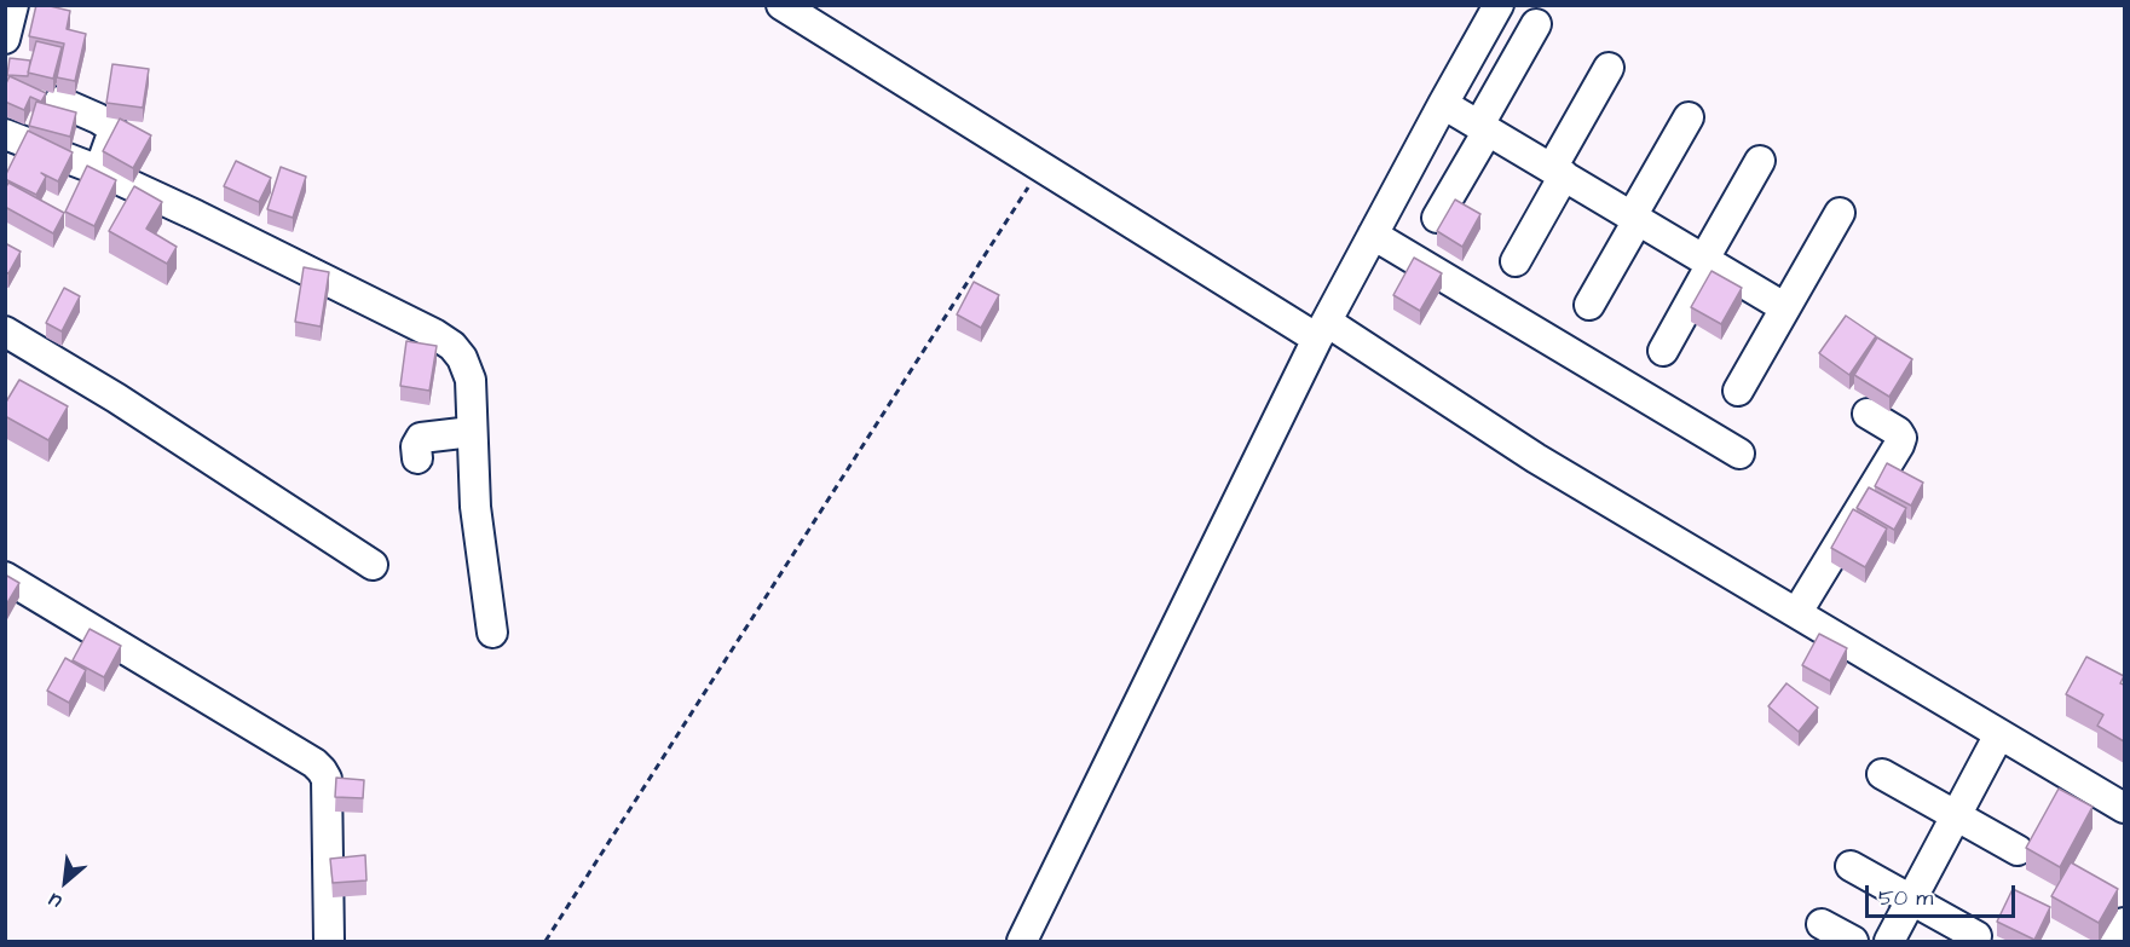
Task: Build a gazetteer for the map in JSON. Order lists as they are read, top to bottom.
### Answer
{
  "scale_bar": "50 m",
  "north": "bottom left"
}
